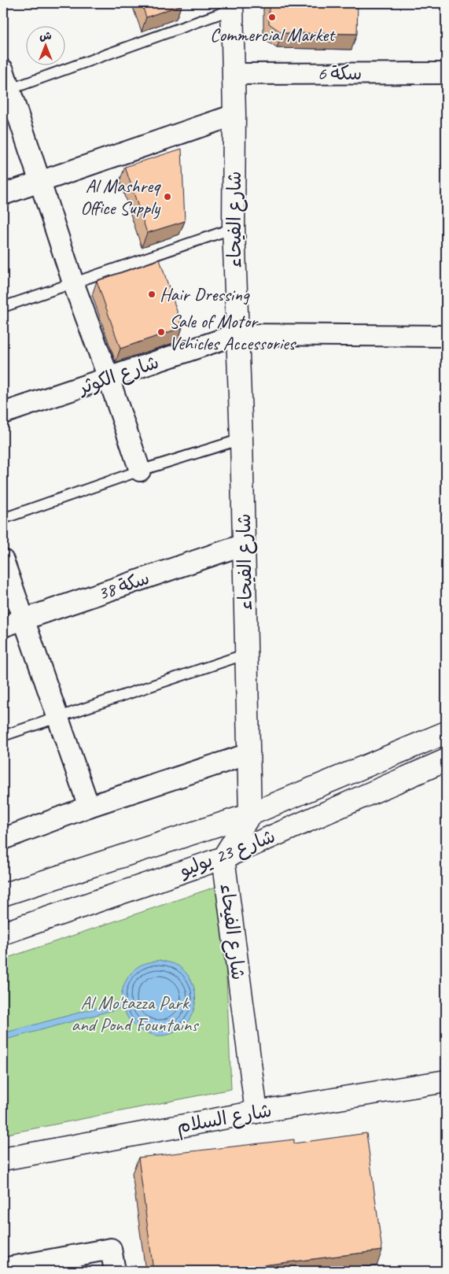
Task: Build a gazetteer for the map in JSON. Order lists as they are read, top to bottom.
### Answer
{
  "streets": {
    "street": [
      "سكة 6",
      "شارع الفيحاء",
      "شارع الكوثر",
      "سكة 38",
      "شارع 23 يوليو",
      "شارع السلام"
    ]
  },
  "crossings": [
    ["سكة 6", "شارع الفيحاء"],
    ["شارع الفيحاء", "شارع الكوثر"],
    ["شارع الفيحاء", "سكة 38"],
    ["شارع الفيحاء", "شارع 23 يوليو"],
    ["شارع الفيحاء", "شارع السلام"]
  ],
  "parks": ["Al Mo'tazza Park and Pond Fountains"],
  "places": [
    "Commercial Market",
    "Al Mashreq Office Supply",
    "Hair Dressing",
    "Sale of Motor Vehicles Accessories"
  ],
  "north": "top"
}
